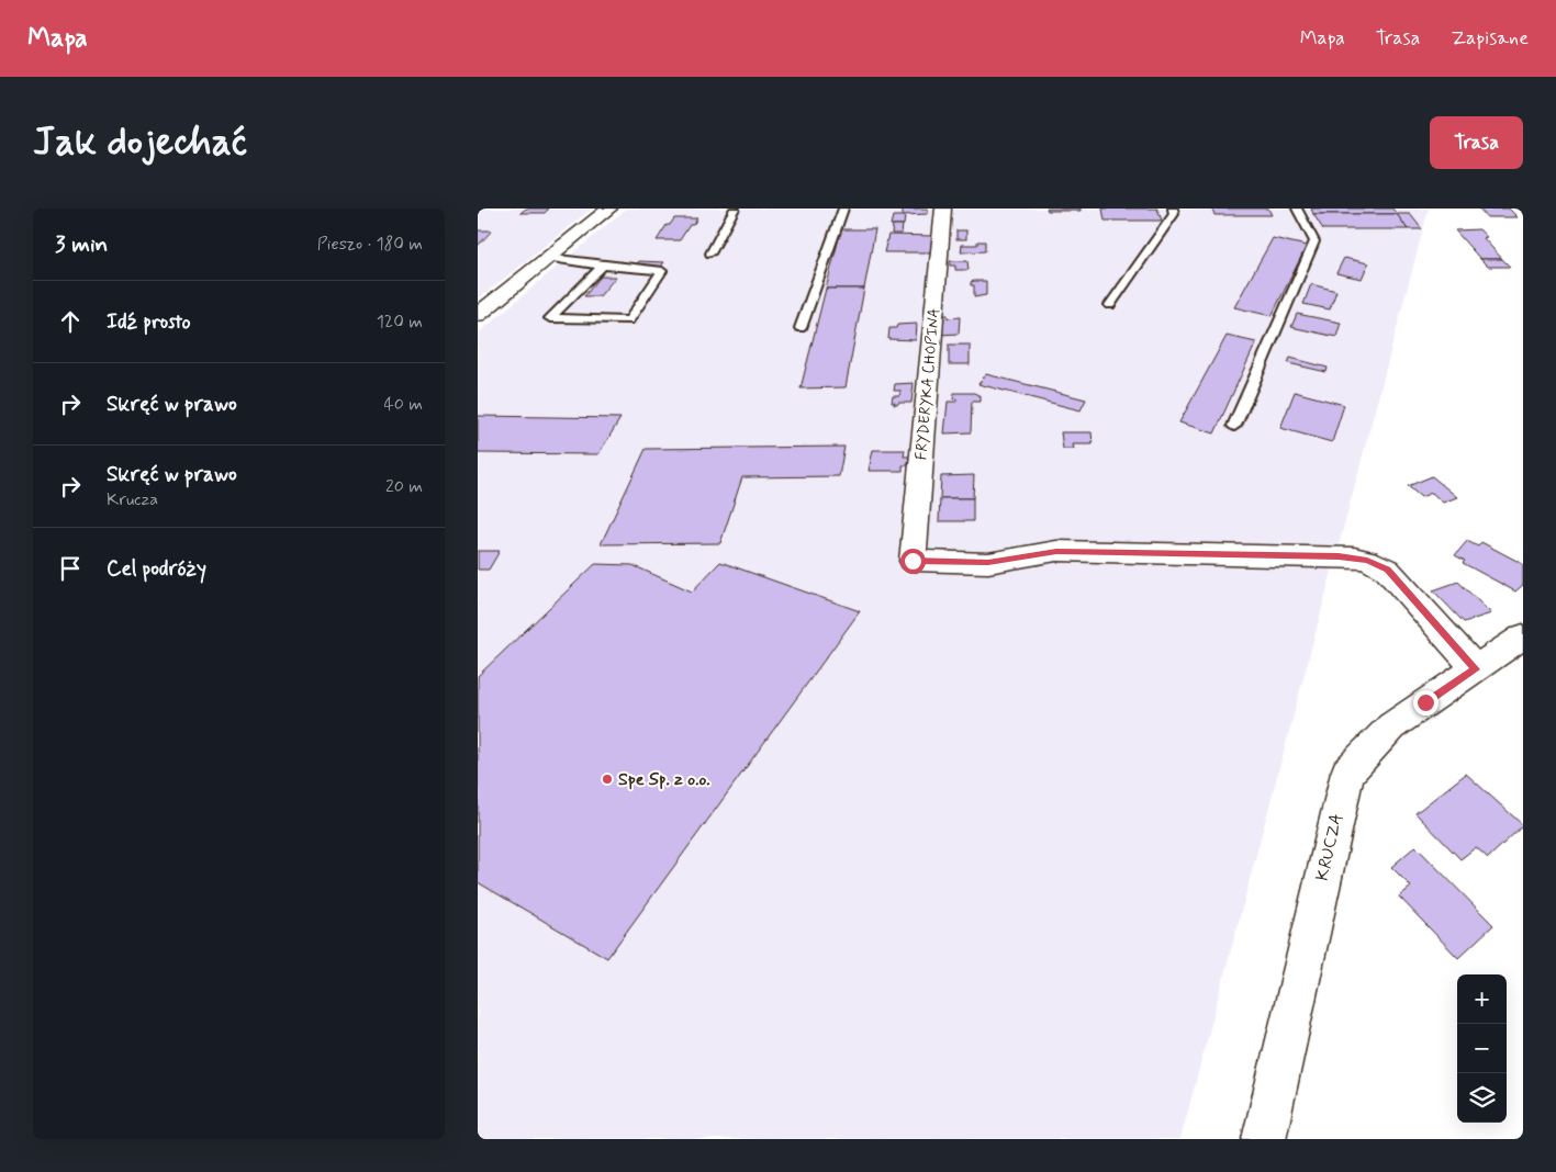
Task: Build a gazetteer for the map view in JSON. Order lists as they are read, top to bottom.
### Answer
{
  "streets": {
    "street": ["FRYDERYKA CHOPINA", "KRUCZA"]
  },
  "crossings": [
    ["FRYDERYKA CHOPINA", "KRUCZA"]
  ],
  "places": ["Spe Sp. z o.o."],
  "page": {
    "header": "Mapa",
    "nav": ["Mapa", "Trasa", "Zapisane"],
    "buttons": "Trasa",
    "title": "Jak dojechać",
    "heading": ["3 min", "Pieszo · 180 m"],
    "list": [
      ["Idź prosto", "120 m"],
      ["Skręć w prawo", "40 m"],
      ["Skręć w prawo", "Krucza", "20 m"],
      "Cel podróży"
    ],
    "map_buttons": ["+", "−"]
  }
}
